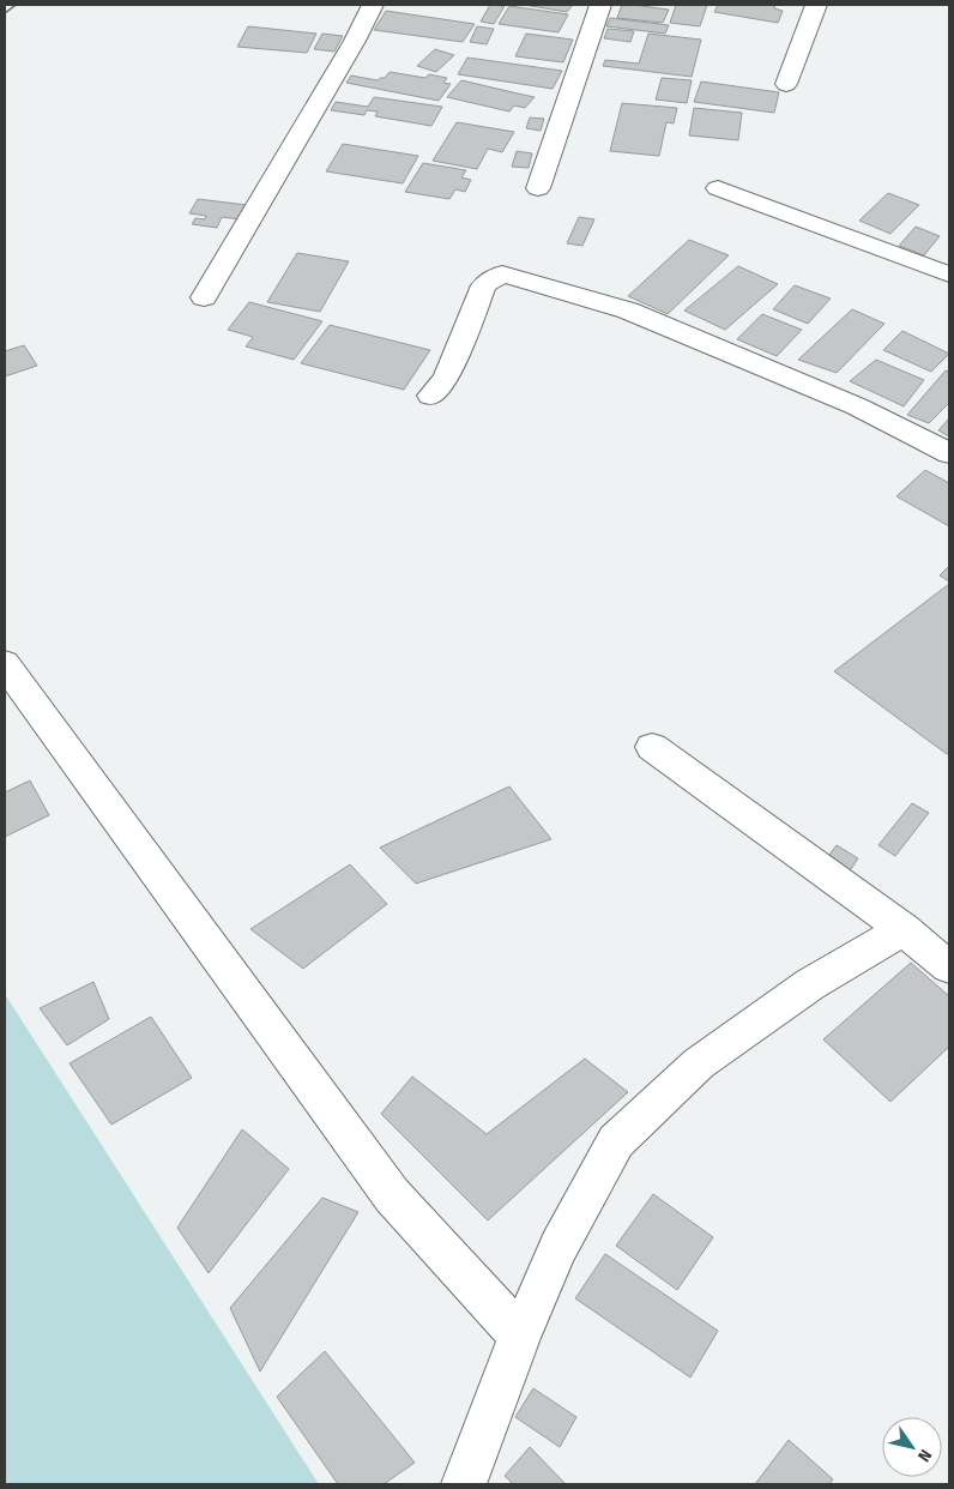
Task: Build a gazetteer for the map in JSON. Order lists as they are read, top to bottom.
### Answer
{
  "north": "bottom right"
}
